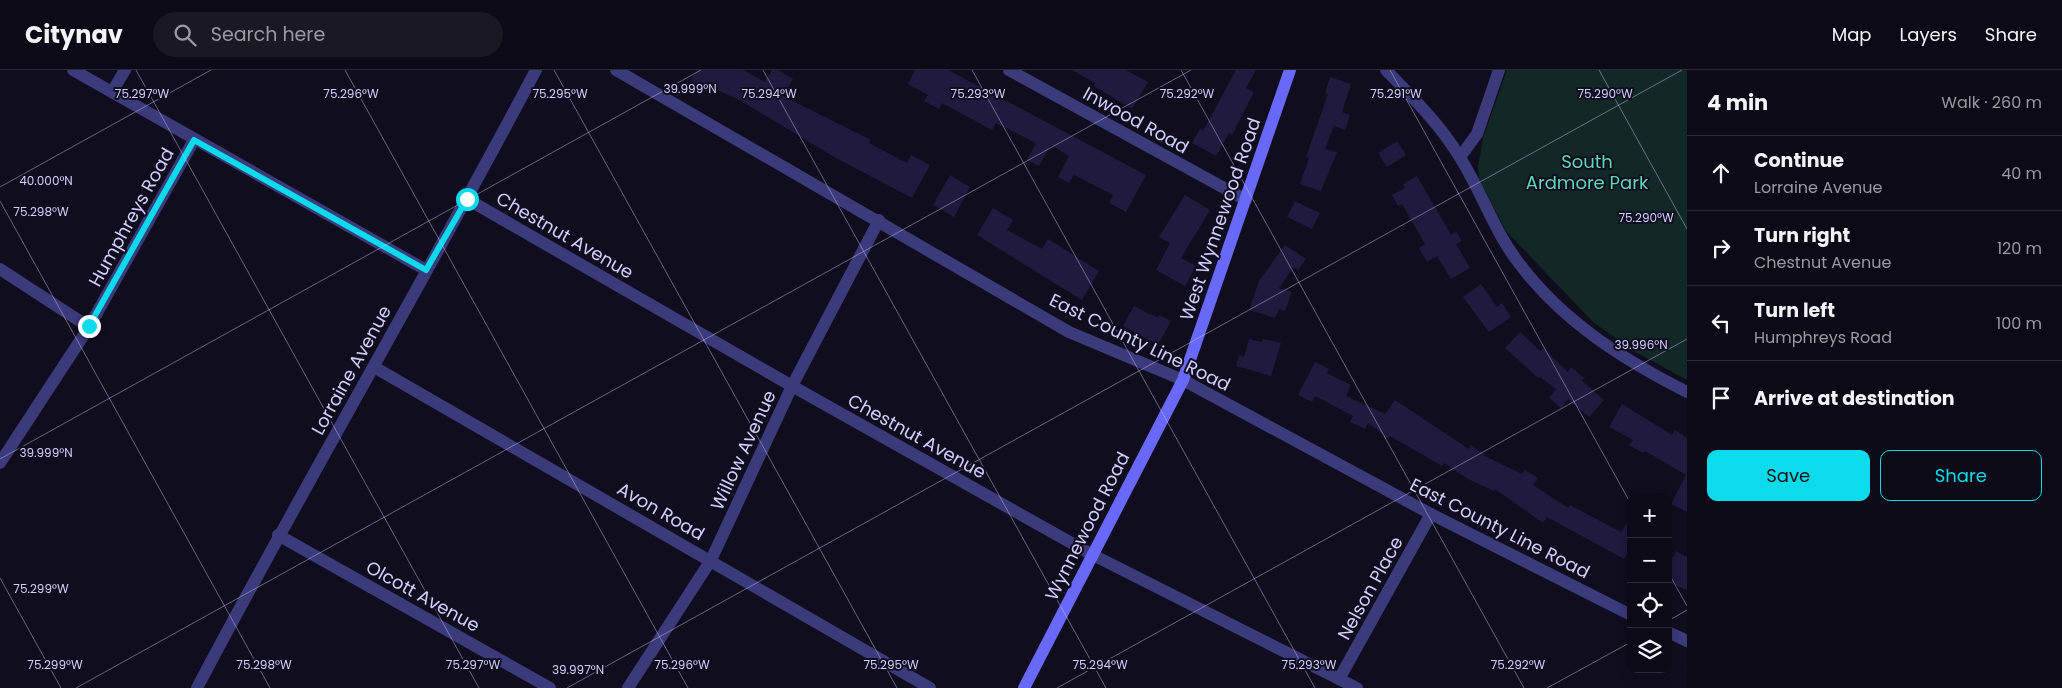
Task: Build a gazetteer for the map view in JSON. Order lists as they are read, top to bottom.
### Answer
{
  "streets": {
    "main road": ["West Wynnewood Road", "Wynnewood Road"],
    "street": [
      "Inwood Road",
      "Humphreys Road",
      "Chestnut Avenue",
      "East County Line Road",
      "Lorraine Avenue",
      "Willow Avenue",
      "Avon Road",
      "Nelson Place",
      "Olcott Avenue"
    ]
  },
  "crossings": [
    ["Inwood Road", "West Wynnewood Road"],
    ["West Wynnewood Road", "East County Line Road"],
    ["West Wynnewood Road", "Wynnewood Road"],
    ["Chestnut Avenue", "Lorraine Avenue"],
    ["Chestnut Avenue", "Willow Avenue"],
    ["Chestnut Avenue", "Wynnewood Road"],
    ["Chestnut Avenue", "Nelson Place"],
    ["East County Line Road", "Willow Avenue"],
    ["East County Line Road", "Wynnewood Road"],
    ["East County Line Road", "Nelson Place"],
    ["Lorraine Avenue", "Avon Road"],
    ["Lorraine Avenue", "Olcott Avenue"],
    ["Willow Avenue", "Avon Road"]
  ],
  "parks": ["South Ardmore Park"],
  "page": {
    "header": "Citynav",
    "search": "Search here",
    "nav": ["Map", "Layers", "Share"],
    "heading": ["4 min", "Walk · 260 m"],
    "list": [
      ["Continue", "Lorraine Avenue", "40 m"],
      ["Turn right", "Chestnut Avenue", "120 m"],
      ["Turn left", "Humphreys Road", "100 m"],
      "Arrive at destination"
    ],
    "buttons": ["Save", "Share"],
    "map_buttons": ["+", "−"]
  },
  "coordinates": [
    "39.999°N",
    "75.297°W",
    "75.296°W",
    "75.295°W",
    "75.294°W",
    "75.292°W",
    "75.291°W",
    "75.293°W",
    "75.290°W",
    "40.000°N",
    "75.298°W",
    "39.996°N",
    "75.299°W",
    "39.997°N"
  ]
}
